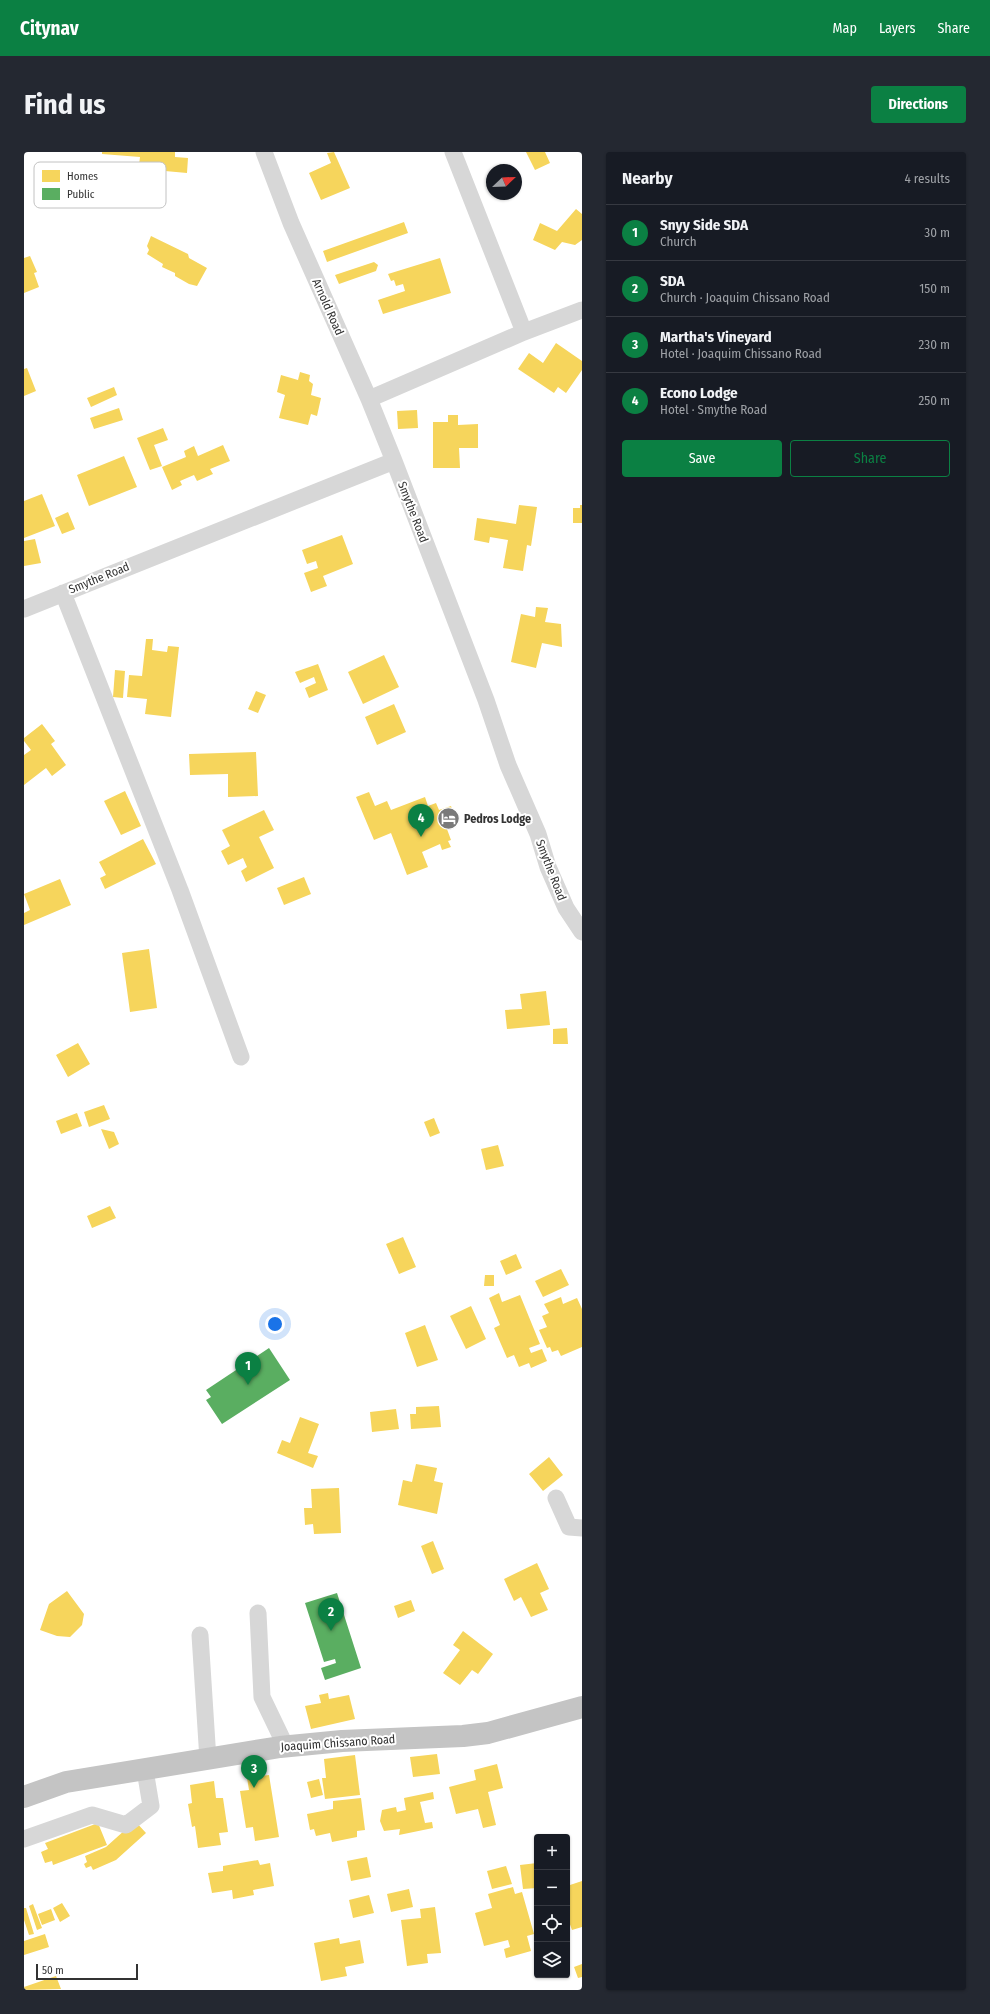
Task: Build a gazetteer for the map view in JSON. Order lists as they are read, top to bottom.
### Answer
{
  "streets": {
    "highway": ["Joaquim Chissano Road"],
    "street": ["Arnold Road", "Smythe Road"]
  },
  "crossings": [
    ["Arnold Road", "Smythe Road"]
  ],
  "places": {
    "hotel": ["Pedros Lodge"]
  },
  "legend": ["Homes", "Public"],
  "scale_bar": "50 m",
  "north": "top right",
  "page": {
    "header": "Citynav",
    "nav": ["Map", "Layers", "Share"],
    "buttons": [
      "Directions",
      ["Save", "Share"]
    ],
    "title": "Find us",
    "heading": ["Nearby", "4 results"],
    "list": [
      {
        "mark": "1",
        "name": "Snyy Side SDA",
        "note": "Church",
        "value": "30 m"
      },
      {
        "mark": "2",
        "name": "SDA",
        "note": "Church · Joaquim Chissano Road",
        "value": "150 m"
      },
      {
        "mark": "3",
        "name": "Martha's Vineyard",
        "note": "Hotel · Joaquim Chissano Road",
        "value": "230 m"
      },
      {
        "mark": "4",
        "name": "Econo Lodge",
        "note": "Hotel · Smythe Road",
        "value": "250 m"
      }
    ],
    "pins": [
      "4",
      "1",
      "2",
      "3"
    ],
    "map_buttons": ["+", "−"],
    "scale": "50 m"
  }
}
